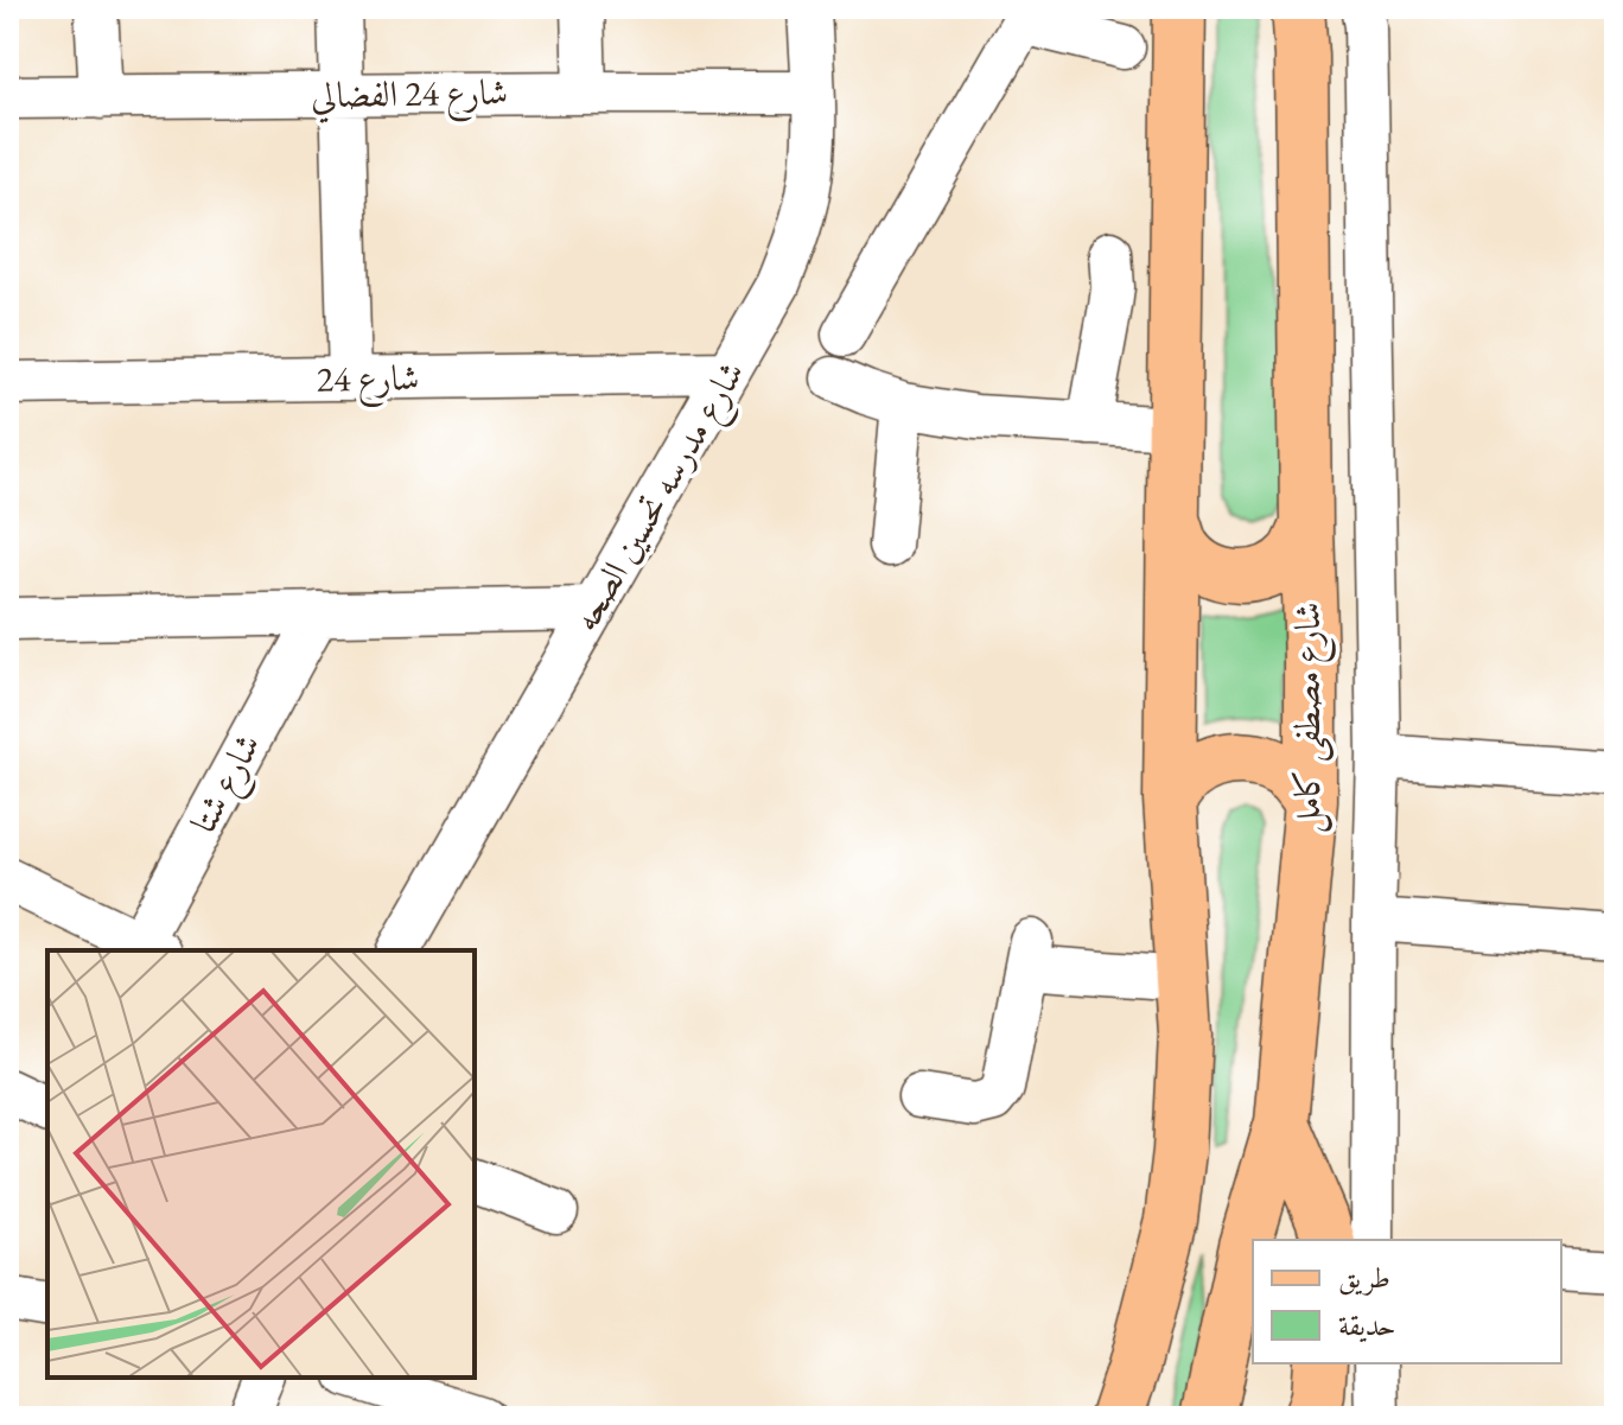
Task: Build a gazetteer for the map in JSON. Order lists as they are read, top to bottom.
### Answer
{
  "streets": {
    "main road": ["شارع مصطفى كامل"],
    "street": [
      "شارع 24 الفضالي",
      "شارع 24",
      "شارع مدرسه تحسين الصحه",
      "شارع شتا"
    ]
  },
  "crossings": [
    ["شارع 24 الفضالي", "شارع مدرسه تحسين الصحه"],
    ["شارع 24", "شارع مدرسه تحسين الصحه"]
  ],
  "legend": ["طريق", "حديقة"]
}
